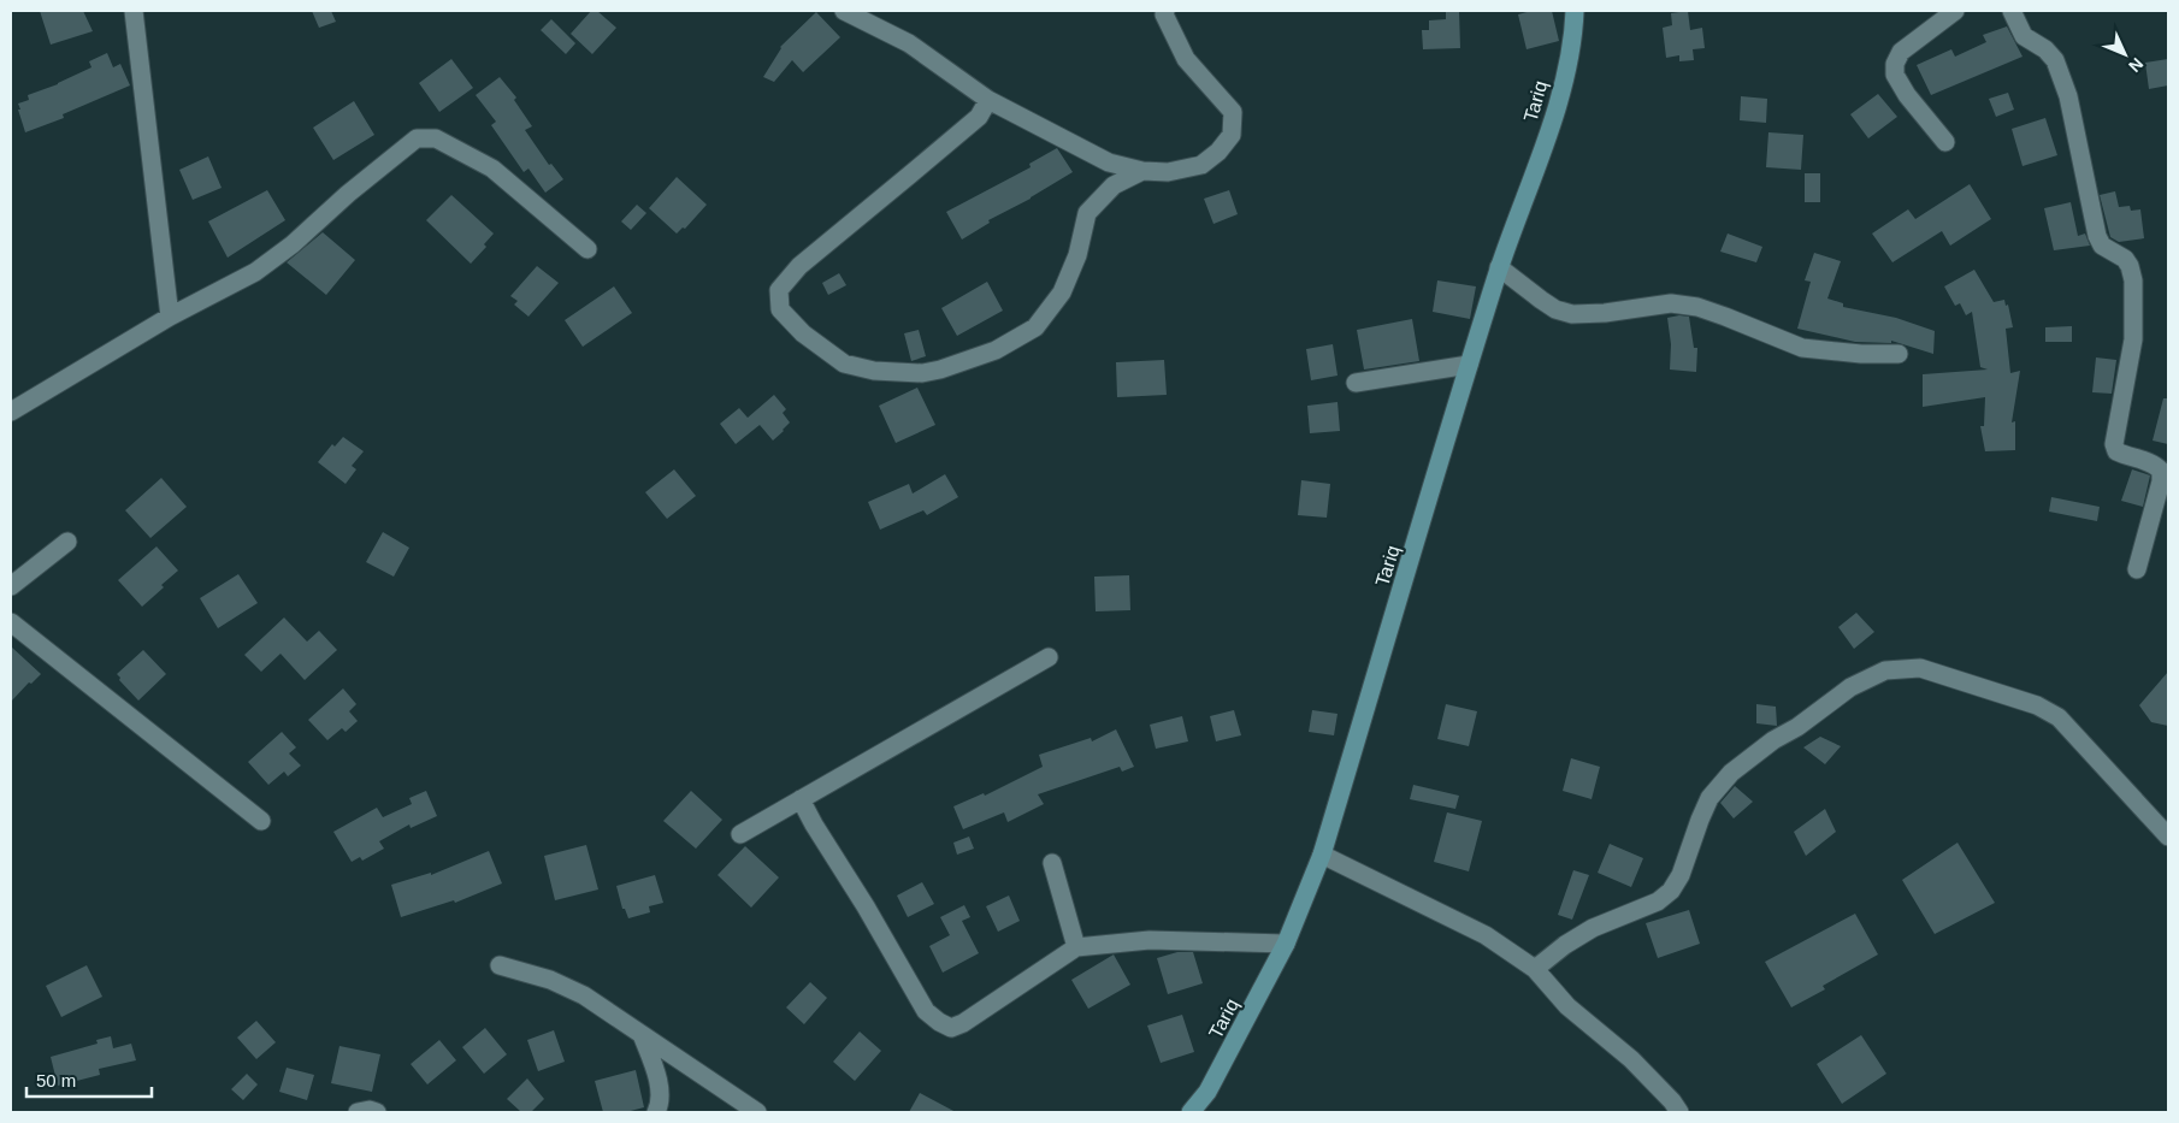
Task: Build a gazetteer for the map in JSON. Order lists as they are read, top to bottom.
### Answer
{
  "streets": {
    "main road": ["Tariq"]
  },
  "scale_bar": "50 m",
  "north": "bottom right"
}
